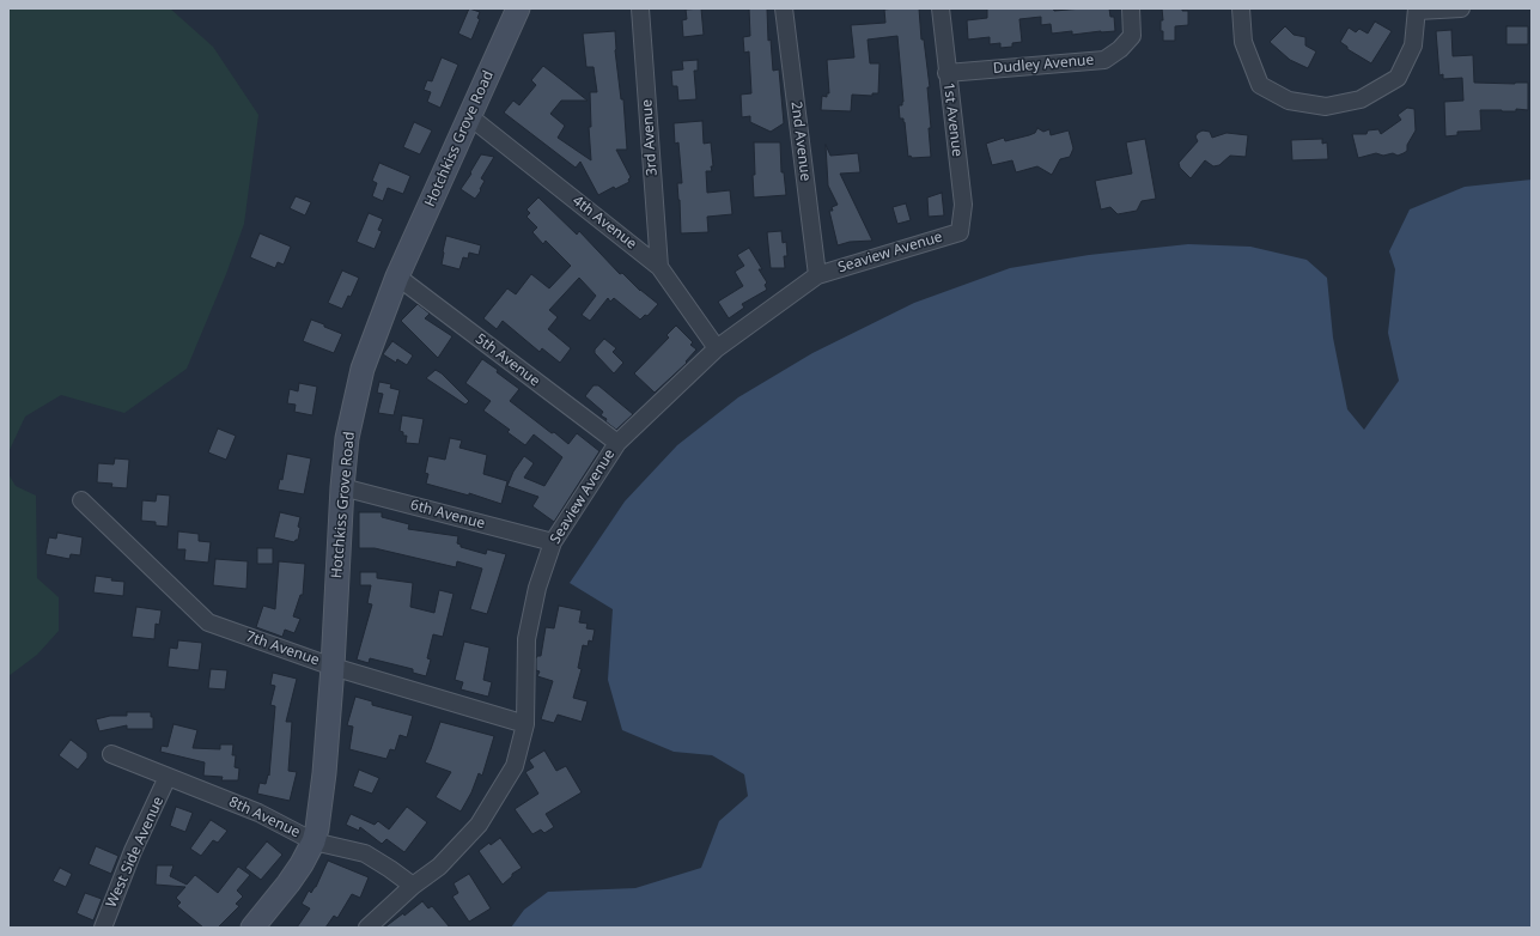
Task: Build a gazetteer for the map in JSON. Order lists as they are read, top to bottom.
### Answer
{
  "streets": {
    "main road": ["Hotchkiss Grove Road"],
    "street": [
      "Dudley Avenue",
      "1st Avenue",
      "3rd Avenue",
      "2nd Avenue",
      "4th Avenue",
      "Seaview Avenue",
      "5th Avenue",
      "6th Avenue",
      "7th Avenue",
      "8th Avenue",
      "West Side Avenue"
    ]
  },
  "crossings": [
    ["Dudley Avenue", "1st Avenue"],
    ["1st Avenue", "Seaview Avenue"],
    ["3rd Avenue", "4th Avenue"],
    ["Hotchkiss Grove Road", "4th Avenue"],
    ["Hotchkiss Grove Road", "5th Avenue"],
    ["Hotchkiss Grove Road", "6th Avenue"],
    ["Hotchkiss Grove Road", "7th Avenue"],
    ["Hotchkiss Grove Road", "8th Avenue"],
    ["2nd Avenue", "Seaview Avenue"],
    ["4th Avenue", "Seaview Avenue"],
    ["Seaview Avenue", "5th Avenue"],
    ["Seaview Avenue", "6th Avenue"],
    ["Seaview Avenue", "7th Avenue"],
    ["Seaview Avenue", "8th Avenue"],
    ["8th Avenue", "West Side Avenue"]
  ]
}
